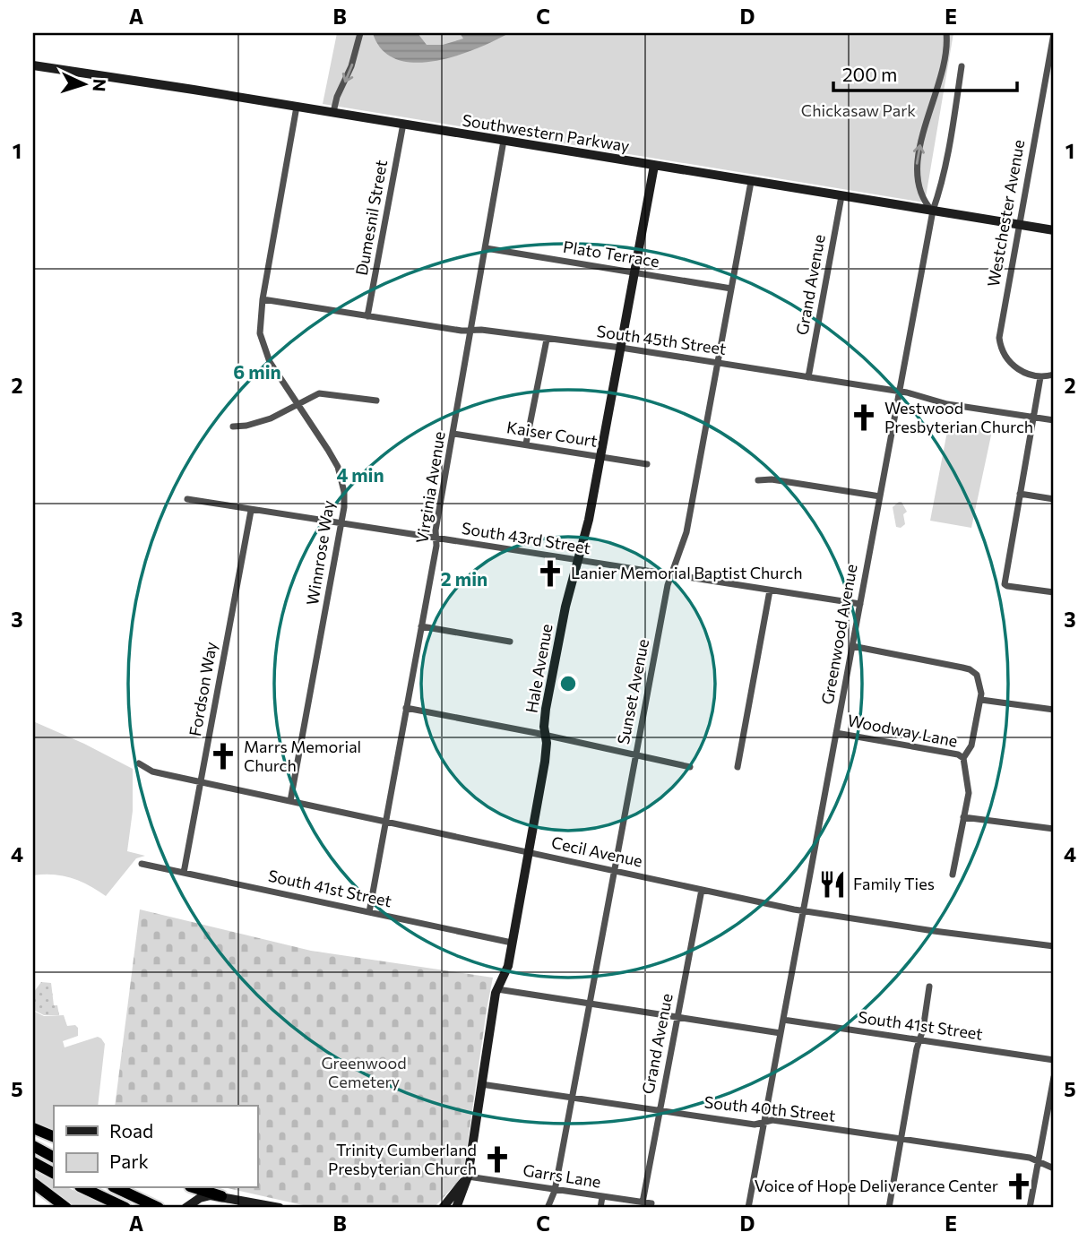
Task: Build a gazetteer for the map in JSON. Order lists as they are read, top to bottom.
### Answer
{
  "streets": {
    "street": [
      "Southwestern Parkway",
      "Westchester Avenue",
      "Dumesnil Street",
      "Plato Terrace",
      "Grand Avenue",
      "South 45th Street",
      "Kaiser Court",
      "Virginia Avenue",
      "South 43rd Street",
      "Winnrose Way",
      "Greenwood Avenue",
      "Hale Avenue",
      "Fordson Way",
      "Sunset Avenue",
      "Woodway Lane",
      "Cecil Avenue",
      "South 41st Street",
      "South 40th Street",
      "Garrs Lane"
    ]
  },
  "crossings": [
    ["Southwestern Parkway", "Westchester Avenue"],
    ["Southwestern Parkway", "Dumesnil Street"],
    ["Southwestern Parkway", "Grand Avenue"],
    ["Southwestern Parkway", "Virginia Avenue"],
    ["Southwestern Parkway", "Winnrose Way"],
    ["Southwestern Parkway", "Greenwood Avenue"],
    ["Southwestern Parkway", "Hale Avenue"],
    ["Southwestern Parkway", "Sunset Avenue"],
    ["Dumesnil Street", "South 45th Street"],
    ["Plato Terrace", "Virginia Avenue"],
    ["Plato Terrace", "Hale Avenue"],
    ["Plato Terrace", "Sunset Avenue"],
    ["Grand Avenue", "South 45th Street"],
    ["Grand Avenue", "Cecil Avenue"],
    ["Grand Avenue", "South 40th Street"],
    ["Grand Avenue", "Garrs Lane"],
    ["South 45th Street", "Virginia Avenue"],
    ["South 45th Street", "Winnrose Way"],
    ["South 45th Street", "Greenwood Avenue"],
    ["South 45th Street", "Hale Avenue"],
    ["South 45th Street", "Sunset Avenue"],
    ["Kaiser Court", "Virginia Avenue"],
    ["Kaiser Court", "Hale Avenue"],
    ["Virginia Avenue", "South 43rd Street"],
    ["Virginia Avenue", "Cecil Avenue"],
    ["Virginia Avenue", "South 41st Street"],
    ["South 43rd Street", "Winnrose Way"],
    ["South 43rd Street", "Greenwood Avenue"],
    ["South 43rd Street", "Hale Avenue"],
    ["South 43rd Street", "Fordson Way"],
    ["South 43rd Street", "Sunset Avenue"],
    ["Winnrose Way", "Cecil Avenue"],
    ["Greenwood Avenue", "Woodway Lane"],
    ["Greenwood Avenue", "Cecil Avenue"],
    ["Greenwood Avenue", "South 41st Street"],
    ["Greenwood Avenue", "South 40th Street"],
    ["Hale Avenue", "Cecil Avenue"],
    ["Hale Avenue", "South 41st Street"],
    ["Hale Avenue", "South 40th Street"],
    ["Hale Avenue", "Garrs Lane"],
    ["Fordson Way", "Cecil Avenue"],
    ["Fordson Way", "South 41st Street"],
    ["Sunset Avenue", "Cecil Avenue"],
    ["Sunset Avenue", "South 40th Street"],
    ["Sunset Avenue", "Garrs Lane"]
  ],
  "parks": ["Chickasaw Park", "Greenwood Cemetery"],
  "places": {
    "church": [
      "Westwood Presbyterian Church",
      "Lanier Memorial Baptist Church",
      "Marrs Memorial Church",
      "Trinity Cumberland Presbyterian Church",
      "Voice of Hope Deliverance Center"
    ],
    "restaurant": ["Family Ties"]
  },
  "legend": ["Road", "Park"],
  "scale_bar": "200 m",
  "north": "right",
  "grid": {
    "columns": [
      "A",
      "B",
      "C",
      "D",
      "E"
    ],
    "rows": [
      "1",
      "2",
      "3",
      "4",
      "5"
    ]
  },
  "rings": ["6 min", "4 min", "2 min"]
}
